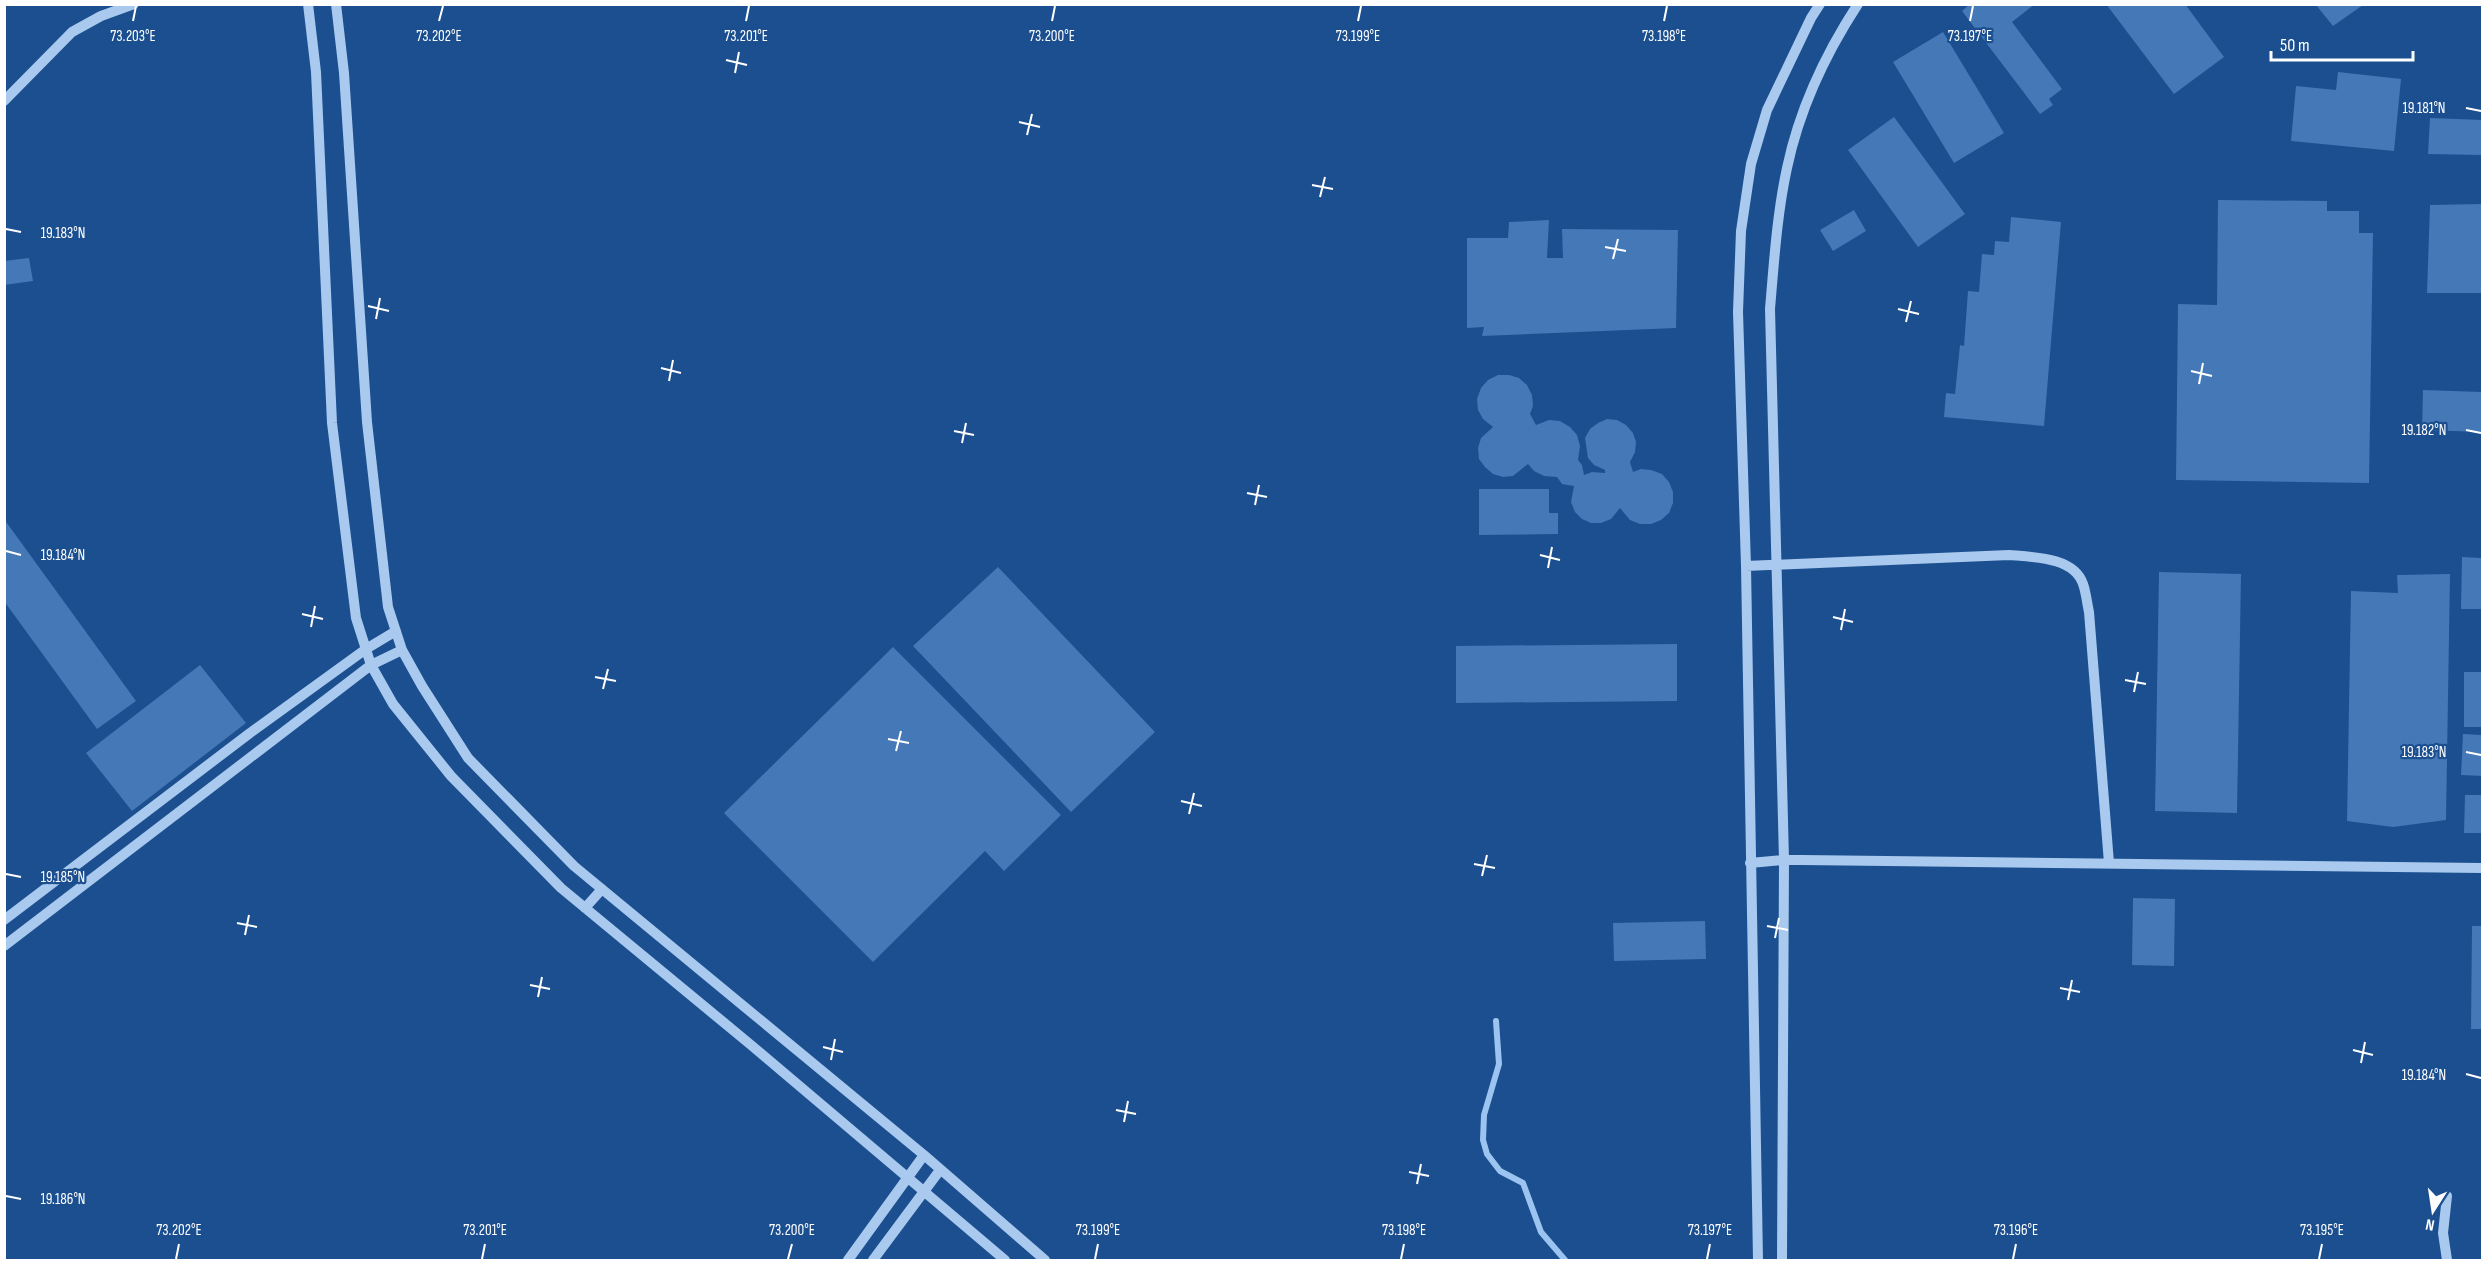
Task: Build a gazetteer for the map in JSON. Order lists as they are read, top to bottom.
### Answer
{
  "scale_bar": "50 m",
  "north": "bottom",
  "coordinates": [
    "73.203°E",
    "73.202°E",
    "73.201°E",
    "73.200°E",
    "73.199°E",
    "73.198°E",
    "73.197°E",
    "19.181°N",
    "19.183°N",
    "19.182°N",
    "19.184°N",
    "19.185°N",
    "19.186°N",
    "73.196°E",
    "73.195°E"
  ]
}
